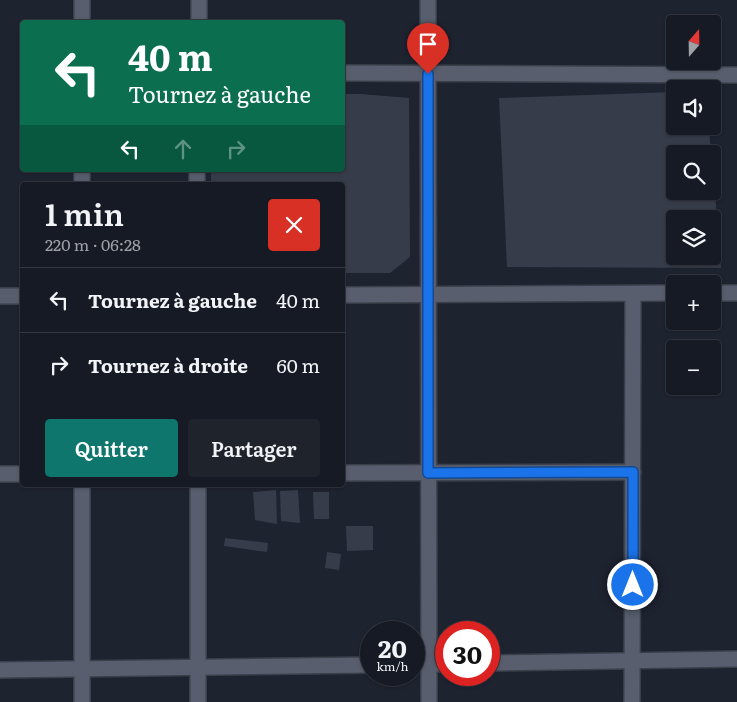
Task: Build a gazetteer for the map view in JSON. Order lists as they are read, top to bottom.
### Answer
{
  "north": "top",
  "page": {
    "map_buttons": ["+", "−"],
    "turn": ["40 m", "Tournez à gauche"],
    "heading": ["1 min", "220 m · 06:28"],
    "list": [
      {
        "name": "Tournez à gauche",
        "value": "40 m"
      },
      {
        "name": "Tournez à droite",
        "value": "60 m"
      }
    ],
    "buttons": ["Quitter", "Partager"],
    "speed": "20 km/h",
    "limit": "30"
  }
}
